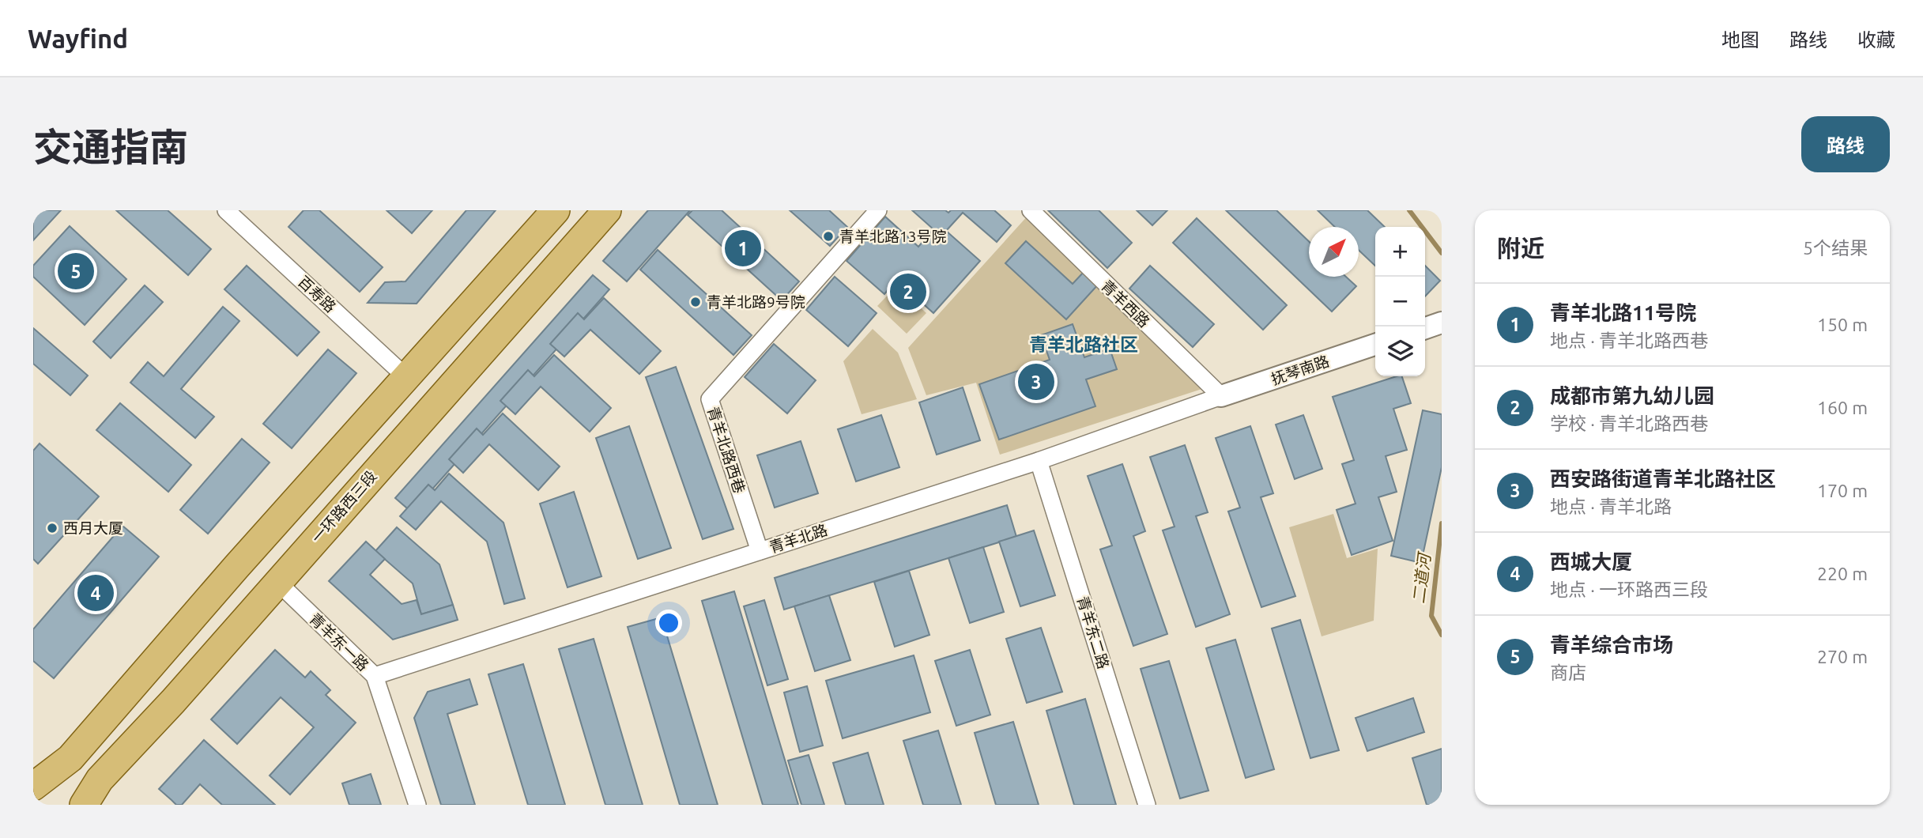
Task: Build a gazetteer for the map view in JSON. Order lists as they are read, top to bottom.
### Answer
{
  "streets": {
    "main road": ["一环路西三段"],
    "street": [
      "百寿路",
      "青羊西路",
      "抚琴南路",
      "青羊北路西巷",
      "青羊北路",
      "青羊东二路",
      "青羊东一路"
    ]
  },
  "crossings": [
    ["青羊西路", "抚琴南路"],
    ["青羊西路", "青羊北路"],
    ["抚琴南路", "青羊北路"],
    ["青羊北路西巷", "青羊北路"],
    ["一环路西三段", "青羊东一路"],
    ["青羊北路", "青羊东二路"],
    ["青羊北路", "青羊东一路"]
  ],
  "districts": ["青羊北路社区"],
  "water": ["二道河"],
  "places": ["青羊北路13号院", "青羊北路9号院", "西月大厦"],
  "north": "top right",
  "page": {
    "header": "Wayfind",
    "nav": ["地图", "路线", "收藏"],
    "title": "交通指南",
    "buttons": "路线",
    "heading": ["附近", "5个结果"],
    "map_buttons": ["+", "−"],
    "pins": [
      "1",
      "5",
      "2",
      "3",
      "4"
    ],
    "list": [
      {
        "mark": "1",
        "name": "青羊北路11号院",
        "note": "地点 · 青羊北路西巷",
        "value": "150 m"
      },
      {
        "mark": "2",
        "name": "成都市第九幼儿园",
        "note": "学校 · 青羊北路西巷",
        "value": "160 m"
      },
      {
        "mark": "3",
        "name": "西安路街道青羊北路社区",
        "note": "地点 · 青羊北路",
        "value": "170 m"
      },
      {
        "mark": "4",
        "name": "西城大厦",
        "note": "地点 · 一环路西三段",
        "value": "220 m"
      },
      {
        "mark": "5",
        "name": "青羊综合市场",
        "note": "商店",
        "value": "270 m"
      }
    ]
  }
}
